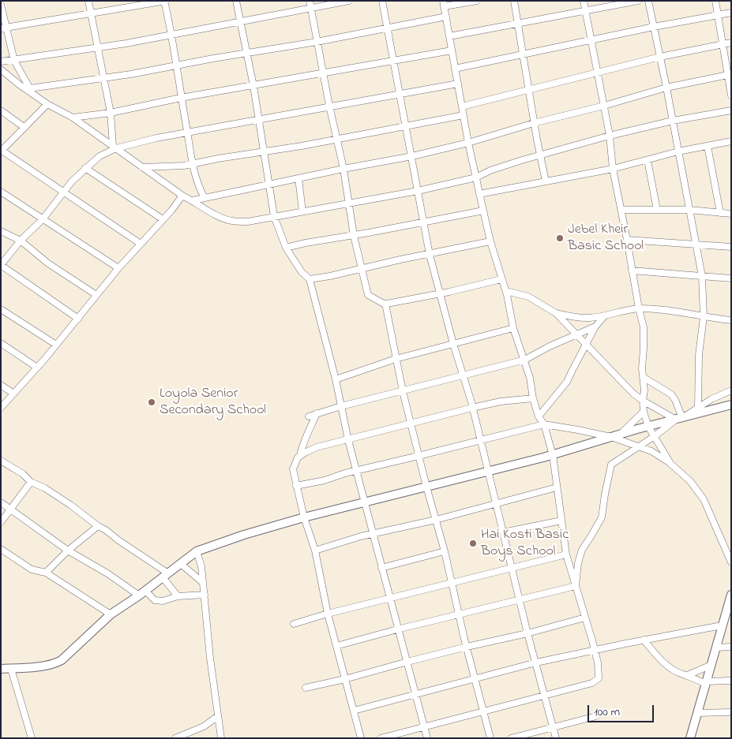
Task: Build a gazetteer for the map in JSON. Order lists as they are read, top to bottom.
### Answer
{
  "places": ["Jebel Kheir Basic School", "Loyola Senior Secondary School", "Hai Kosti Basic Boys School"],
  "scale_bar": "100 m"
}
